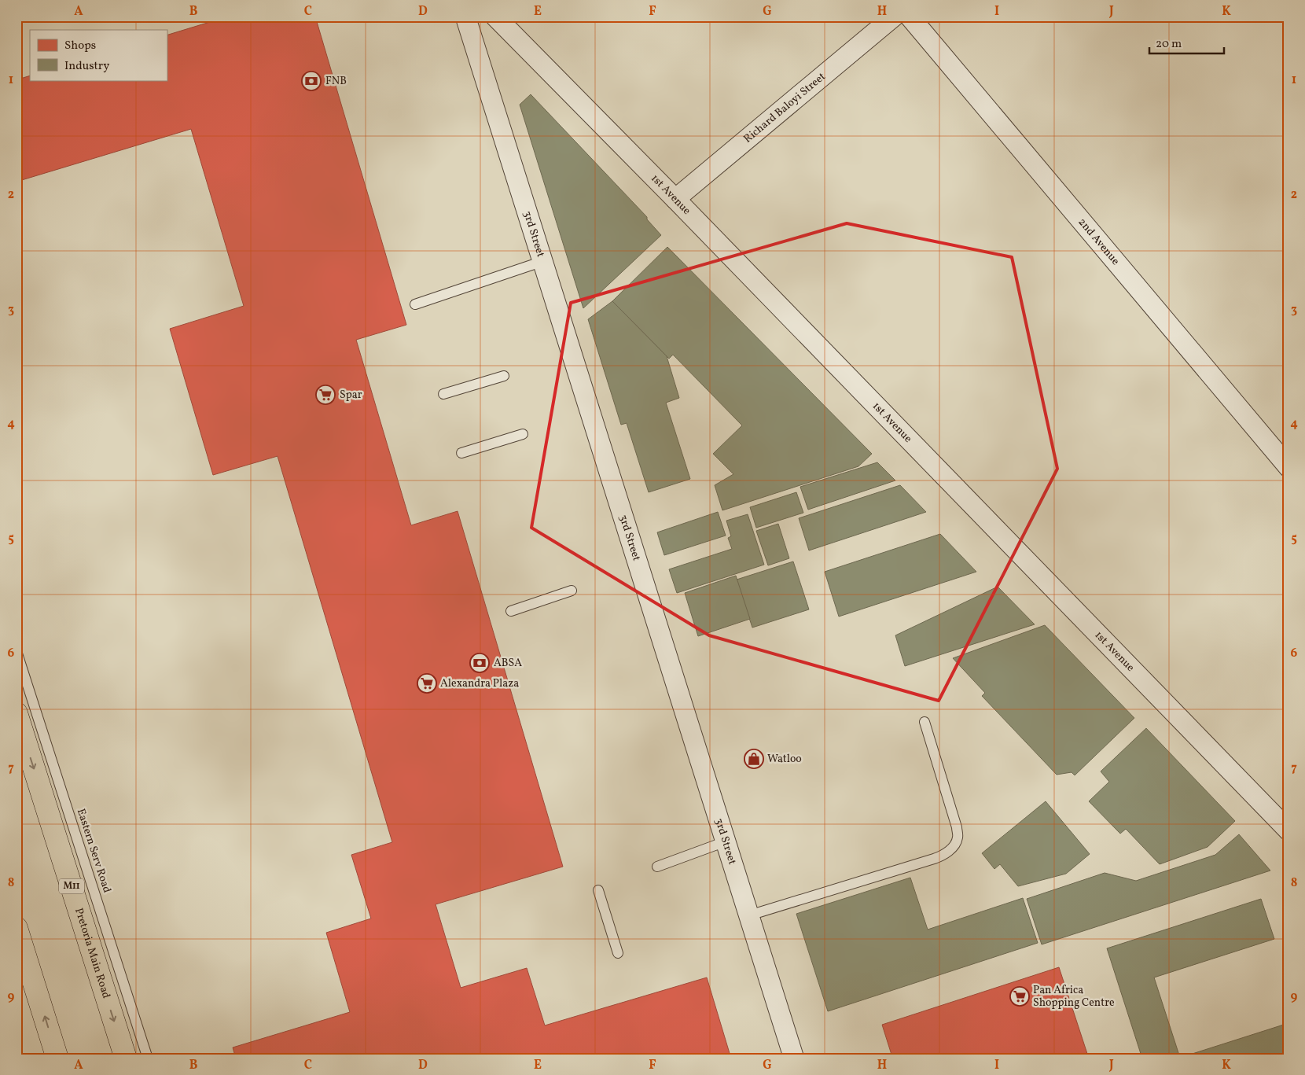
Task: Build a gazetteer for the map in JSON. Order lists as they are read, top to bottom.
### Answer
{
  "streets": {
    "main road": ["M11", "Pretoria Main Road"],
    "street": [
      "Richard Baloyi Street",
      "1st Avenue",
      "3rd Street",
      "2nd Avenue"
    ],
    "lane": ["Eastern Serv Road"]
  },
  "crossings": [
    ["Richard Baloyi Street", "1st Avenue"]
  ],
  "places": {
    "bank": ["FNB", "ABSA"],
    "supermarket": ["Spar", "Alexandra Plaza", "Pan Africa Shopping Centre"],
    "shop": ["Watloo"]
  },
  "legend": ["Shops", "Industry"],
  "scale_bar": "20 m",
  "grid": {
    "columns": [
      "A",
      "B",
      "C",
      "D",
      "E",
      "F",
      "G",
      "H",
      "I",
      "J",
      "K"
    ],
    "rows": [
      "1",
      "2",
      "3",
      "4",
      "5",
      "6",
      "7",
      "8",
      "9"
    ]
  }
}
